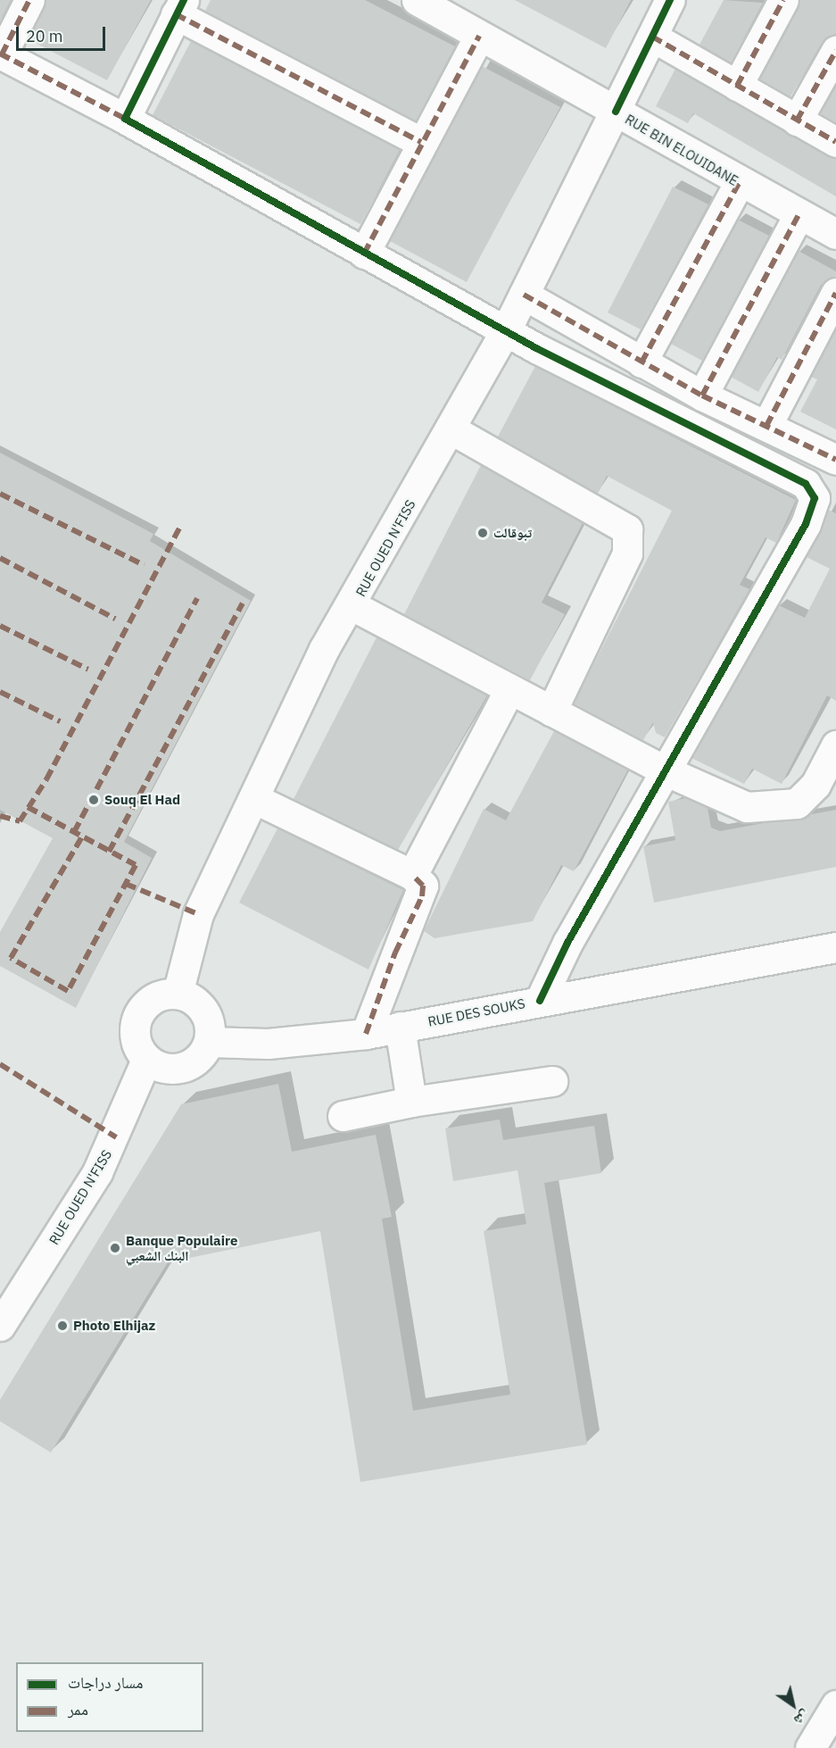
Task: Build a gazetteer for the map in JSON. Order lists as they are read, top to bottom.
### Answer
{
  "streets": {
    "street": ["RUE BIN ELOUIDANE", "RUE OUED N'FISS", "RUE DES SOUKS"]
  },
  "crossings": [
    ["RUE BIN ELOUIDANE", "RUE OUED N'FISS"],
    ["RUE OUED N'FISS", "RUE DES SOUKS"]
  ],
  "places": [
    "تبوقالت",
    "Souq El Had",
    "Banque Populaire البنك الشعبي",
    "Photo Elhijaz"
  ],
  "legend": ["مسار دراجات", "ممر"],
  "scale_bar": "20 m",
  "north": "bottom right"
}
